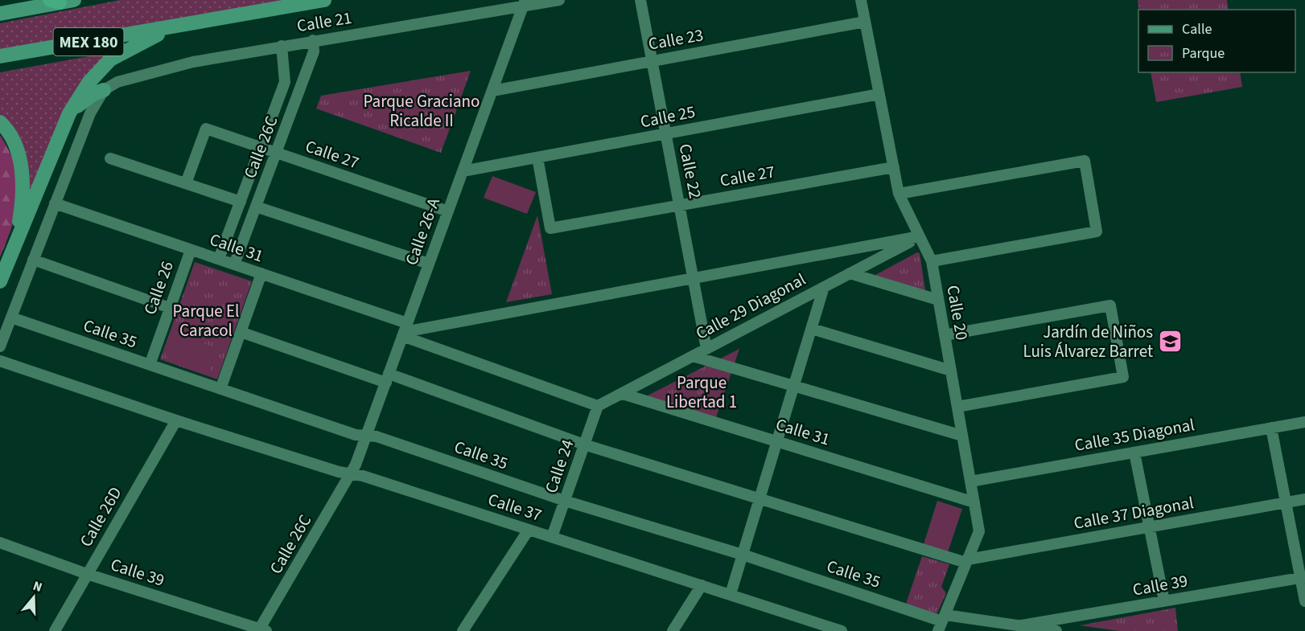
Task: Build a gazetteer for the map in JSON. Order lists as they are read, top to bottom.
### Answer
{
  "streets": {
    "main road": ["MEX 180"],
    "street": [
      "Calle 21",
      "Calle 23",
      "Calle 25",
      "Calle 26C",
      "Calle 27",
      "Calle 22",
      "Calle 26-A",
      "Calle 31",
      "Calle 26",
      "Calle 29 Diagonal",
      "Calle 20",
      "Calle 35",
      "Calle 35 Diagonal",
      "Calle 24",
      "Calle 37",
      "Calle 37 Diagonal",
      "Calle 26D",
      "Calle 39"
    ]
  },
  "crossings": [
    ["Calle 21", "Calle 26C"],
    ["Calle 21", "Calle 26-A"],
    ["Calle 23", "Calle 22"],
    ["Calle 23", "Calle 26-A"],
    ["Calle 23", "Calle 20"],
    ["Calle 25", "Calle 27"],
    ["Calle 25", "Calle 22"],
    ["Calle 25", "Calle 26-A"],
    ["Calle 25", "Calle 20"],
    ["Calle 26C", "Calle 27"],
    ["Calle 26C", "Calle 26-A"],
    ["Calle 26C", "Calle 31"],
    ["Calle 26C", "Calle 37"],
    ["Calle 26C", "Calle 39"],
    ["Calle 27", "Calle 22"],
    ["Calle 27", "Calle 26-A"],
    ["Calle 27", "Calle 20"],
    ["Calle 22", "Calle 29 Diagonal"],
    ["Calle 26-A", "Calle 31"],
    ["Calle 26-A", "Calle 35"],
    ["Calle 26-A", "Calle 37"],
    ["Calle 31", "Calle 26"],
    ["Calle 31", "Calle 29 Diagonal"],
    ["Calle 31", "Calle 20"],
    ["Calle 31", "Calle 24"],
    ["Calle 26", "Calle 35"],
    ["Calle 29 Diagonal", "Calle 20"],
    ["Calle 29 Diagonal", "Calle 24"],
    ["Calle 20", "Calle 35"],
    ["Calle 20", "Calle 35 Diagonal"],
    ["Calle 20", "Calle 37 Diagonal"],
    ["Calle 35", "Calle 24"],
    ["Calle 35", "Calle 39"],
    ["Calle 24", "Calle 37"],
    ["Calle 37", "Calle 26D"],
    ["Calle 26D", "Calle 39"]
  ],
  "parks": ["Parque Graciano Ricalde II", "Parque El Caracol", "Parque Libertad 1"],
  "places": {
    "school or university": ["Jardín de Niños Luis Álvarez Barret"]
  },
  "legend": ["Calle", "Parque"],
  "north": "top"
}
